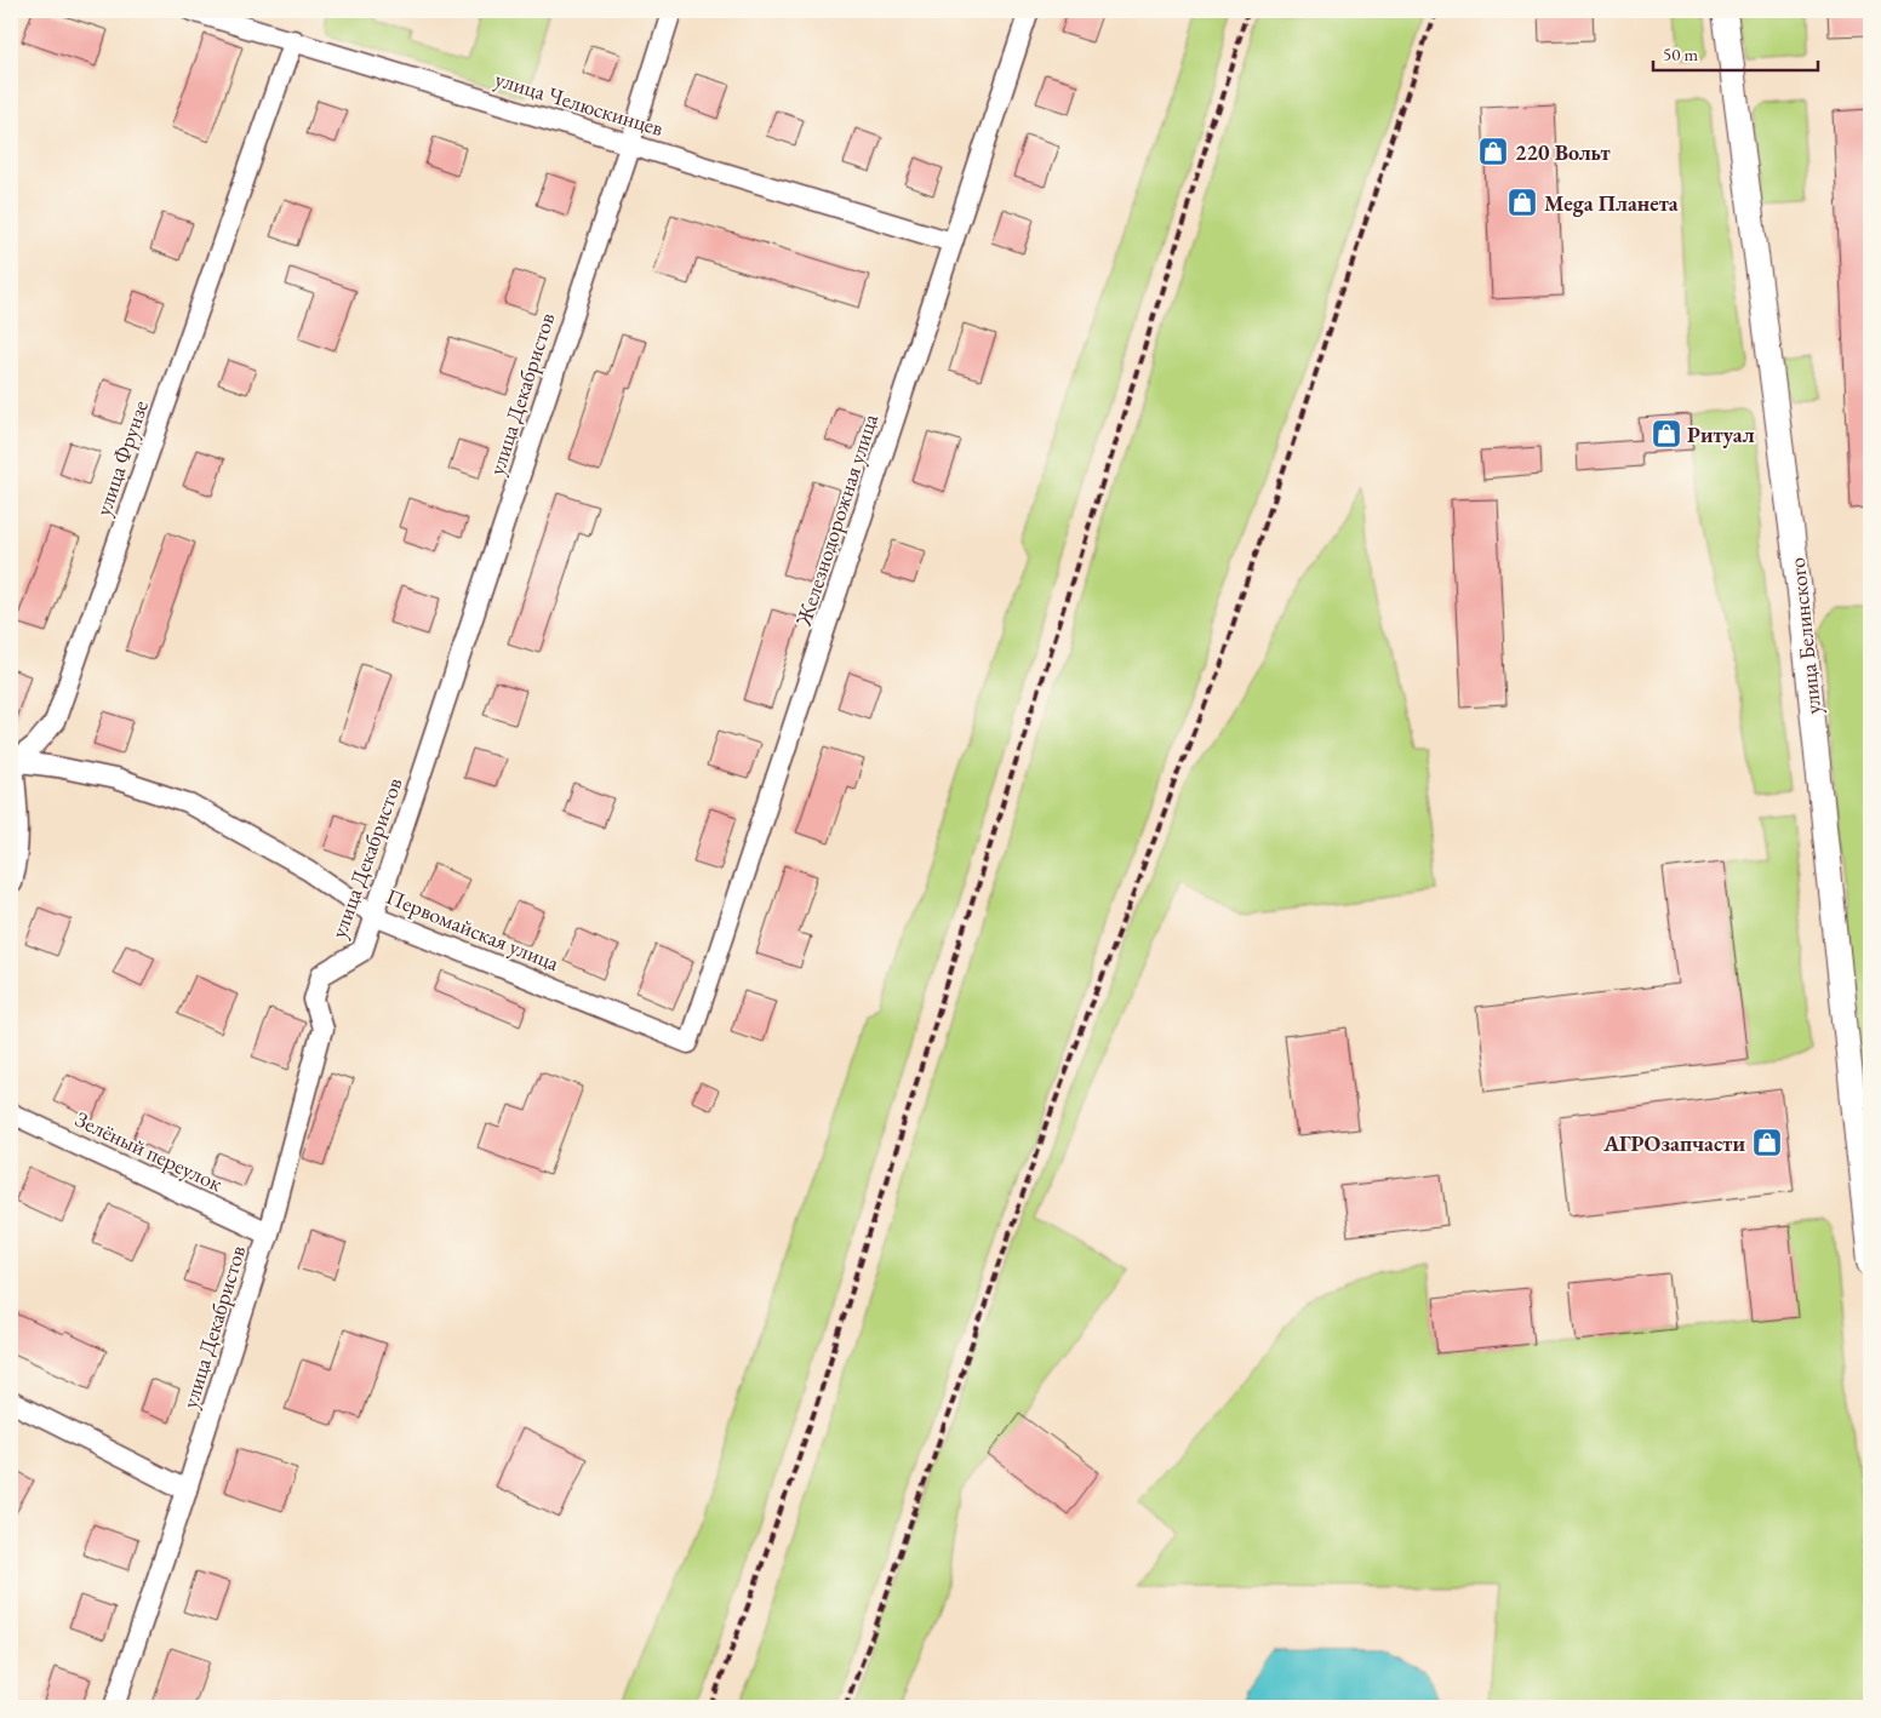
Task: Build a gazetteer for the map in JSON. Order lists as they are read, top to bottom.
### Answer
{
  "streets": {
    "street": [
      "улица Челюскинцев",
      "улица Декабристов",
      "улица Фрунзе",
      "Железнодорожная улица",
      "улица Белинского",
      "Первомайская улица",
      "Зелёный переулок"
    ]
  },
  "crossings": [
    ["улица Челюскинцев", "улица Декабристов"],
    ["улица Челюскинцев", "улица Фрунзе"],
    ["улица Челюскинцев", "Железнодорожная улица"],
    ["улица Декабристов", "Первомайская улица"],
    ["улица Декабристов", "Зелёный переулок"],
    ["улица Фрунзе", "Первомайская улица"],
    ["Железнодорожная улица", "Первомайская улица"]
  ],
  "places": {
    "shop": [
      "220 Вольт",
      "Mega Планета",
      "Ритуал",
      "АГРОзапчасти"
    ]
  },
  "scale_bar": "50 m"
}
